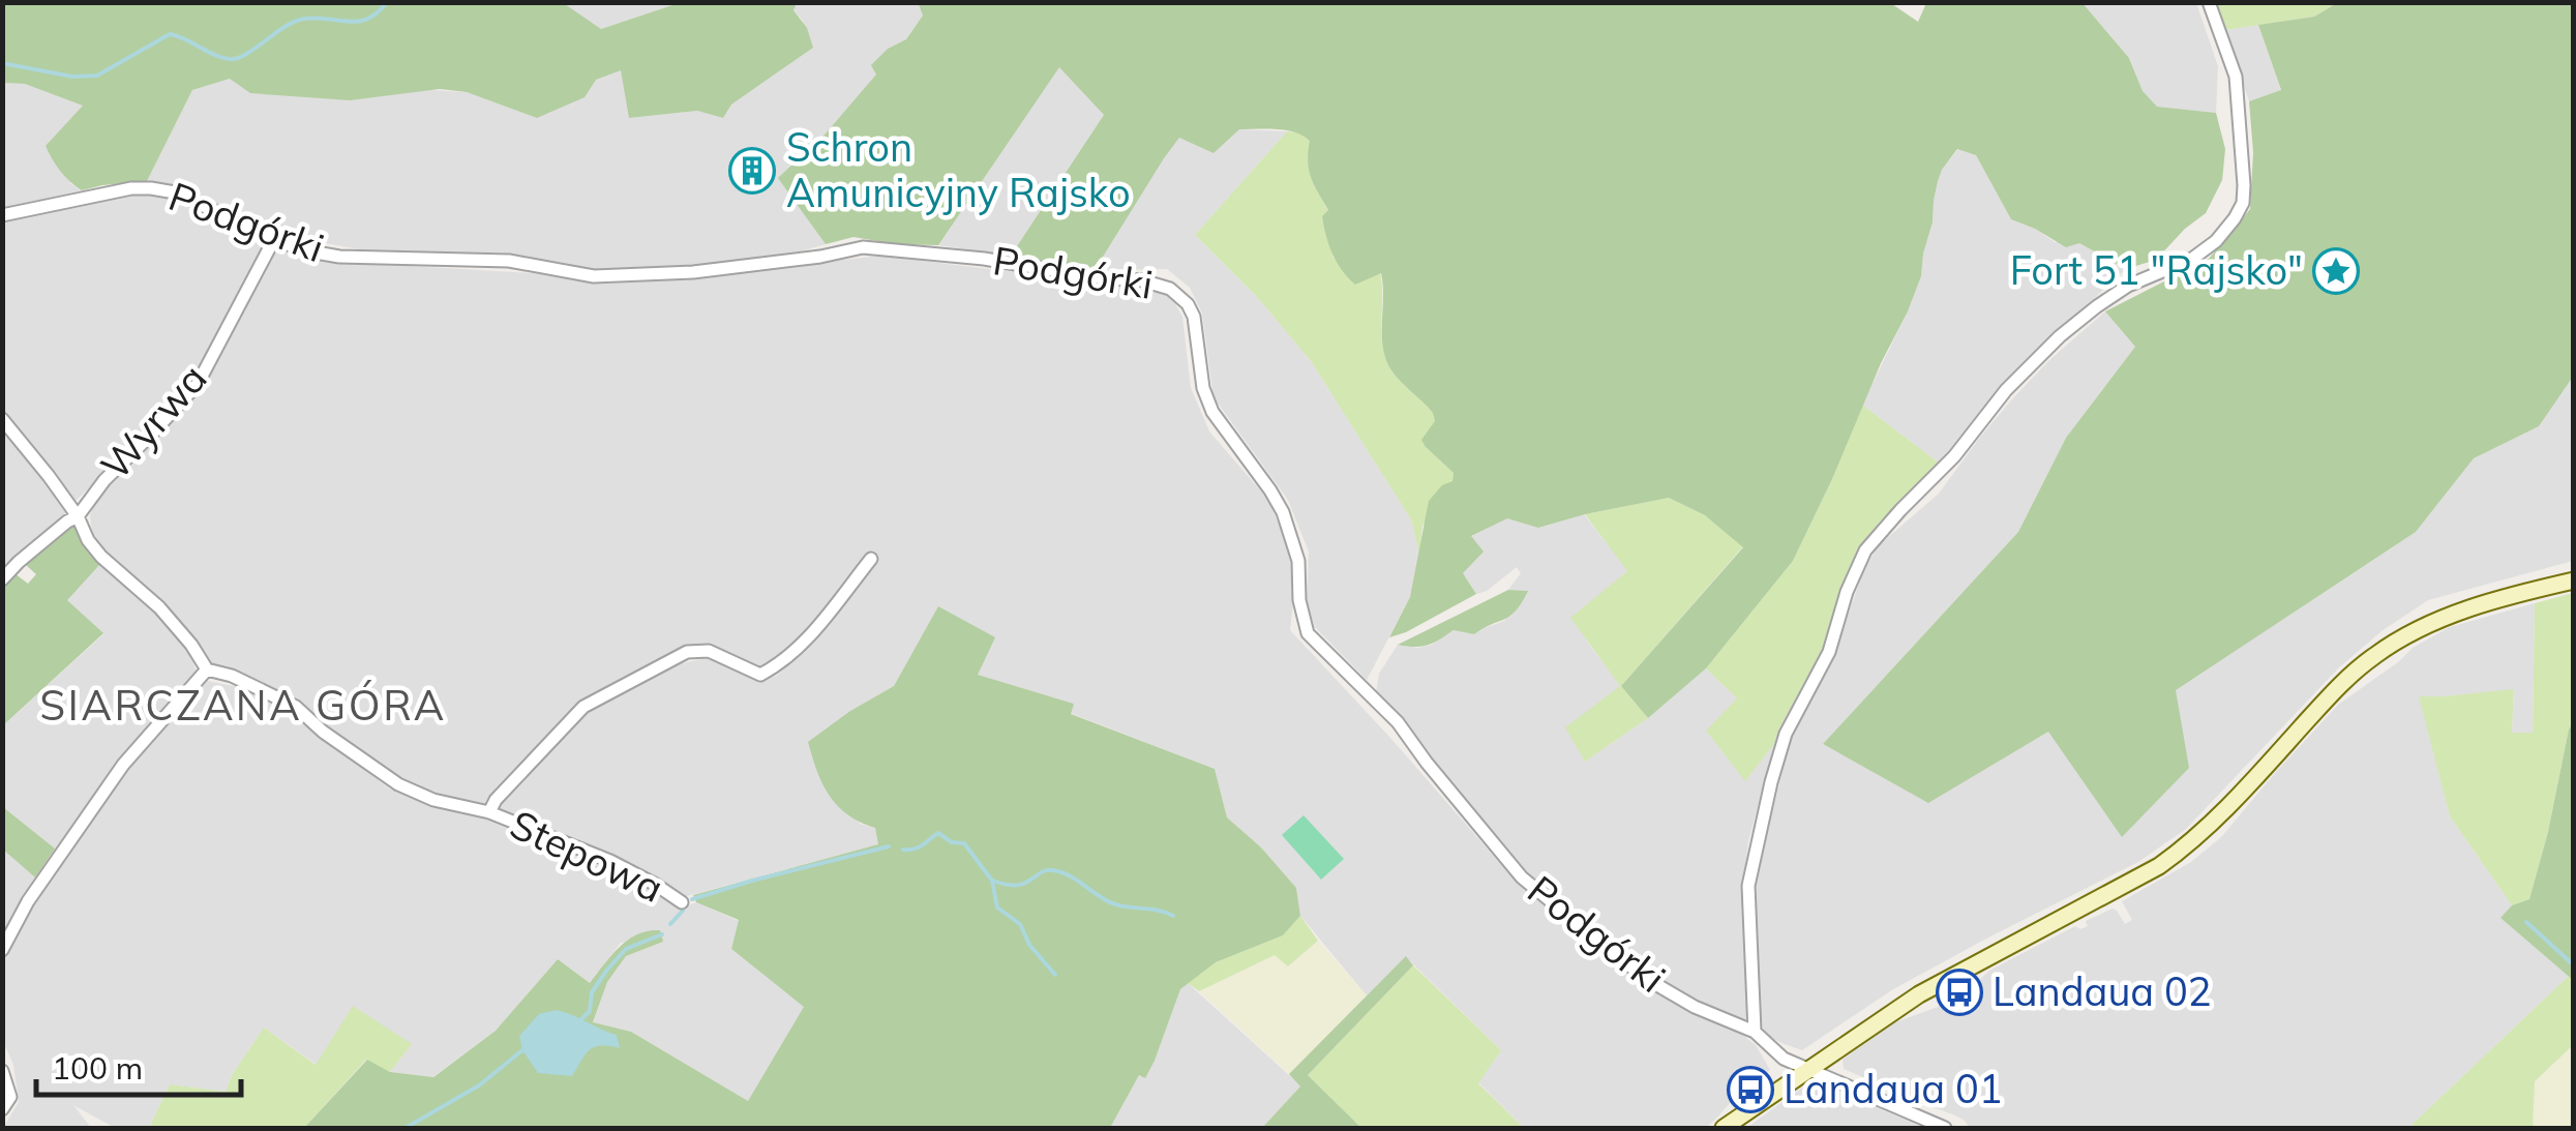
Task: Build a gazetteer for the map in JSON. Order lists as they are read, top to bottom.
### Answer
{
  "streets": {
    "street": ["Podgórki", "Wyrwa", "Stepowa"]
  },
  "crossings": [
    ["Podgórki", "Wyrwa"]
  ],
  "districts": ["SIARCZANA GÓRA"],
  "places": {
    "building": ["Schron Amunicyjny Rajsko"],
    "place": ["Fort 51 \"Rajsko\""],
    "bus stop": ["Landaua 02", "Landaua 01"]
  },
  "scale_bar": "100 m"
}
